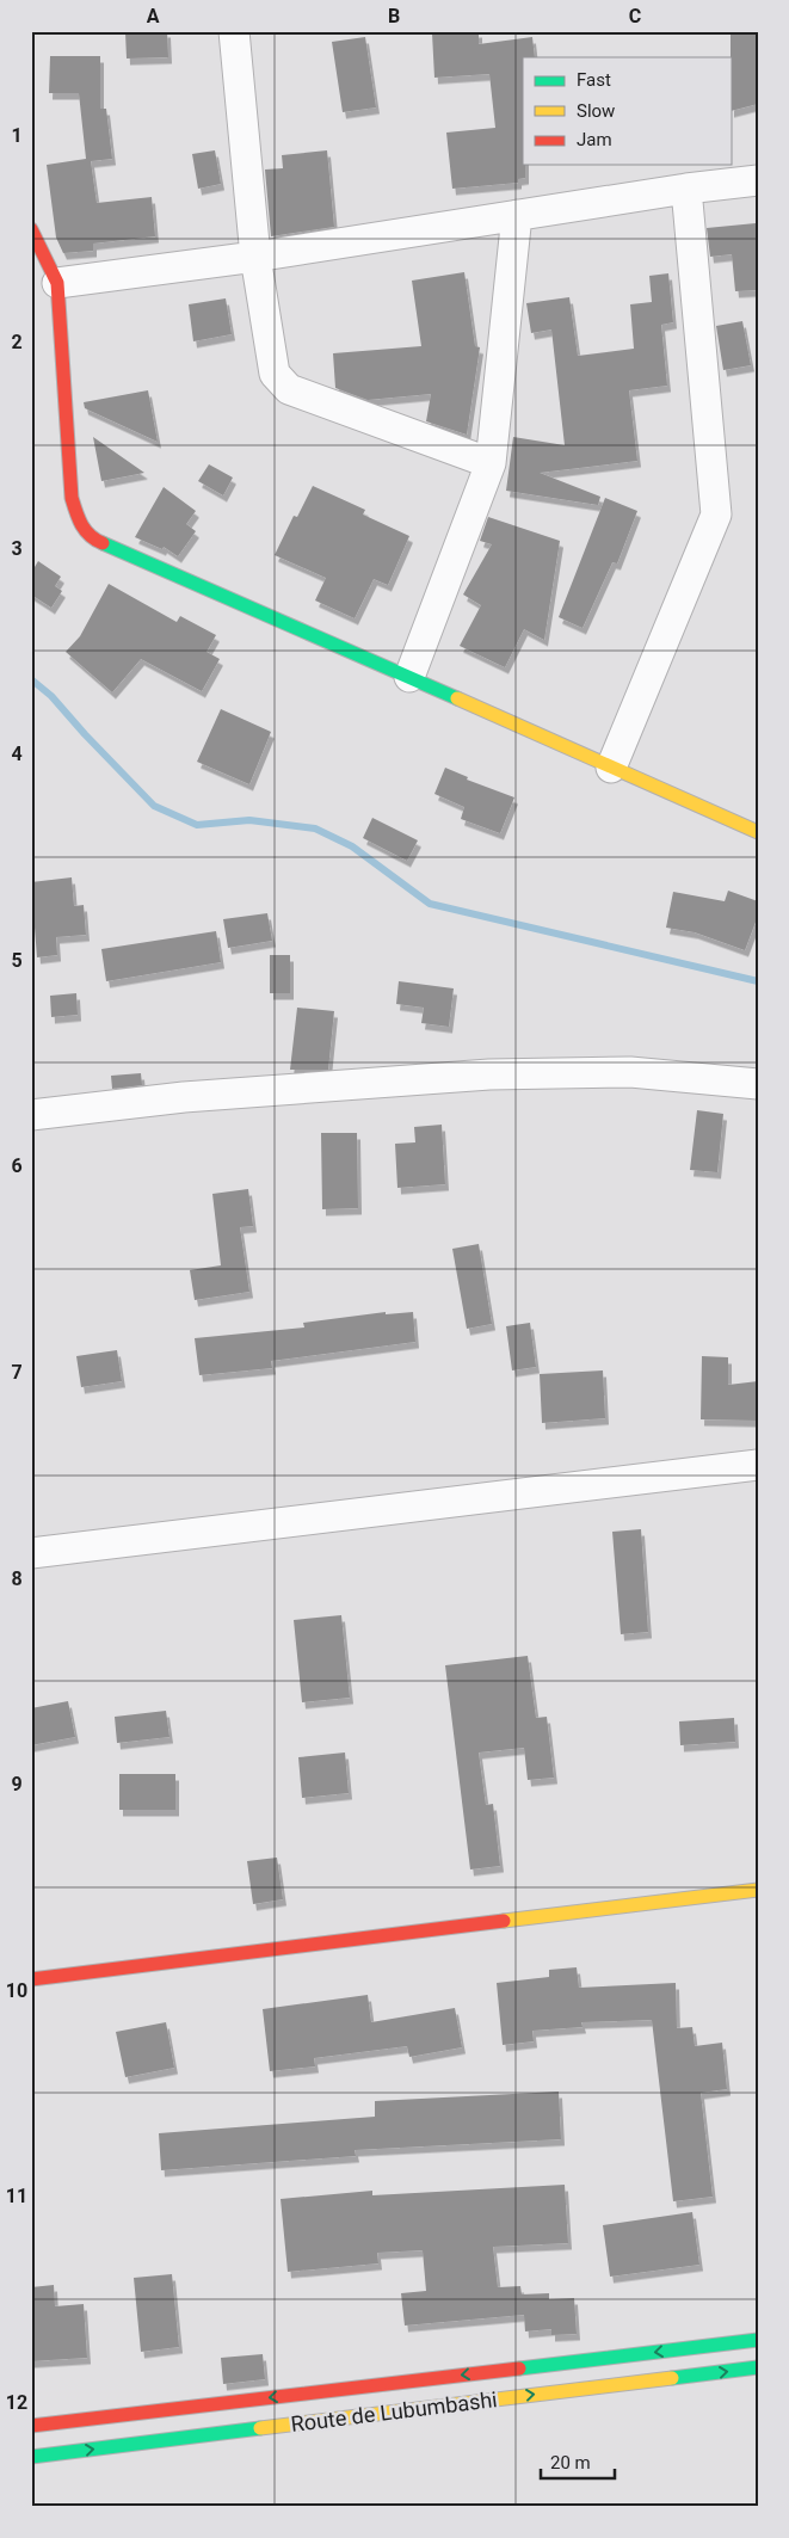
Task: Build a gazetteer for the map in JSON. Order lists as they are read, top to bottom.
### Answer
{
  "streets": {
    "main road": ["Route de Lubumbashi"]
  },
  "legend": ["Fast", "Slow", "Jam"],
  "scale_bar": "20 m",
  "grid": {
    "columns": ["A", "B", "C"],
    "rows": [
      "1",
      "2",
      "3",
      "4",
      "5",
      "6",
      "7",
      "8",
      "9",
      "10",
      "11",
      "12"
    ]
  }
}
